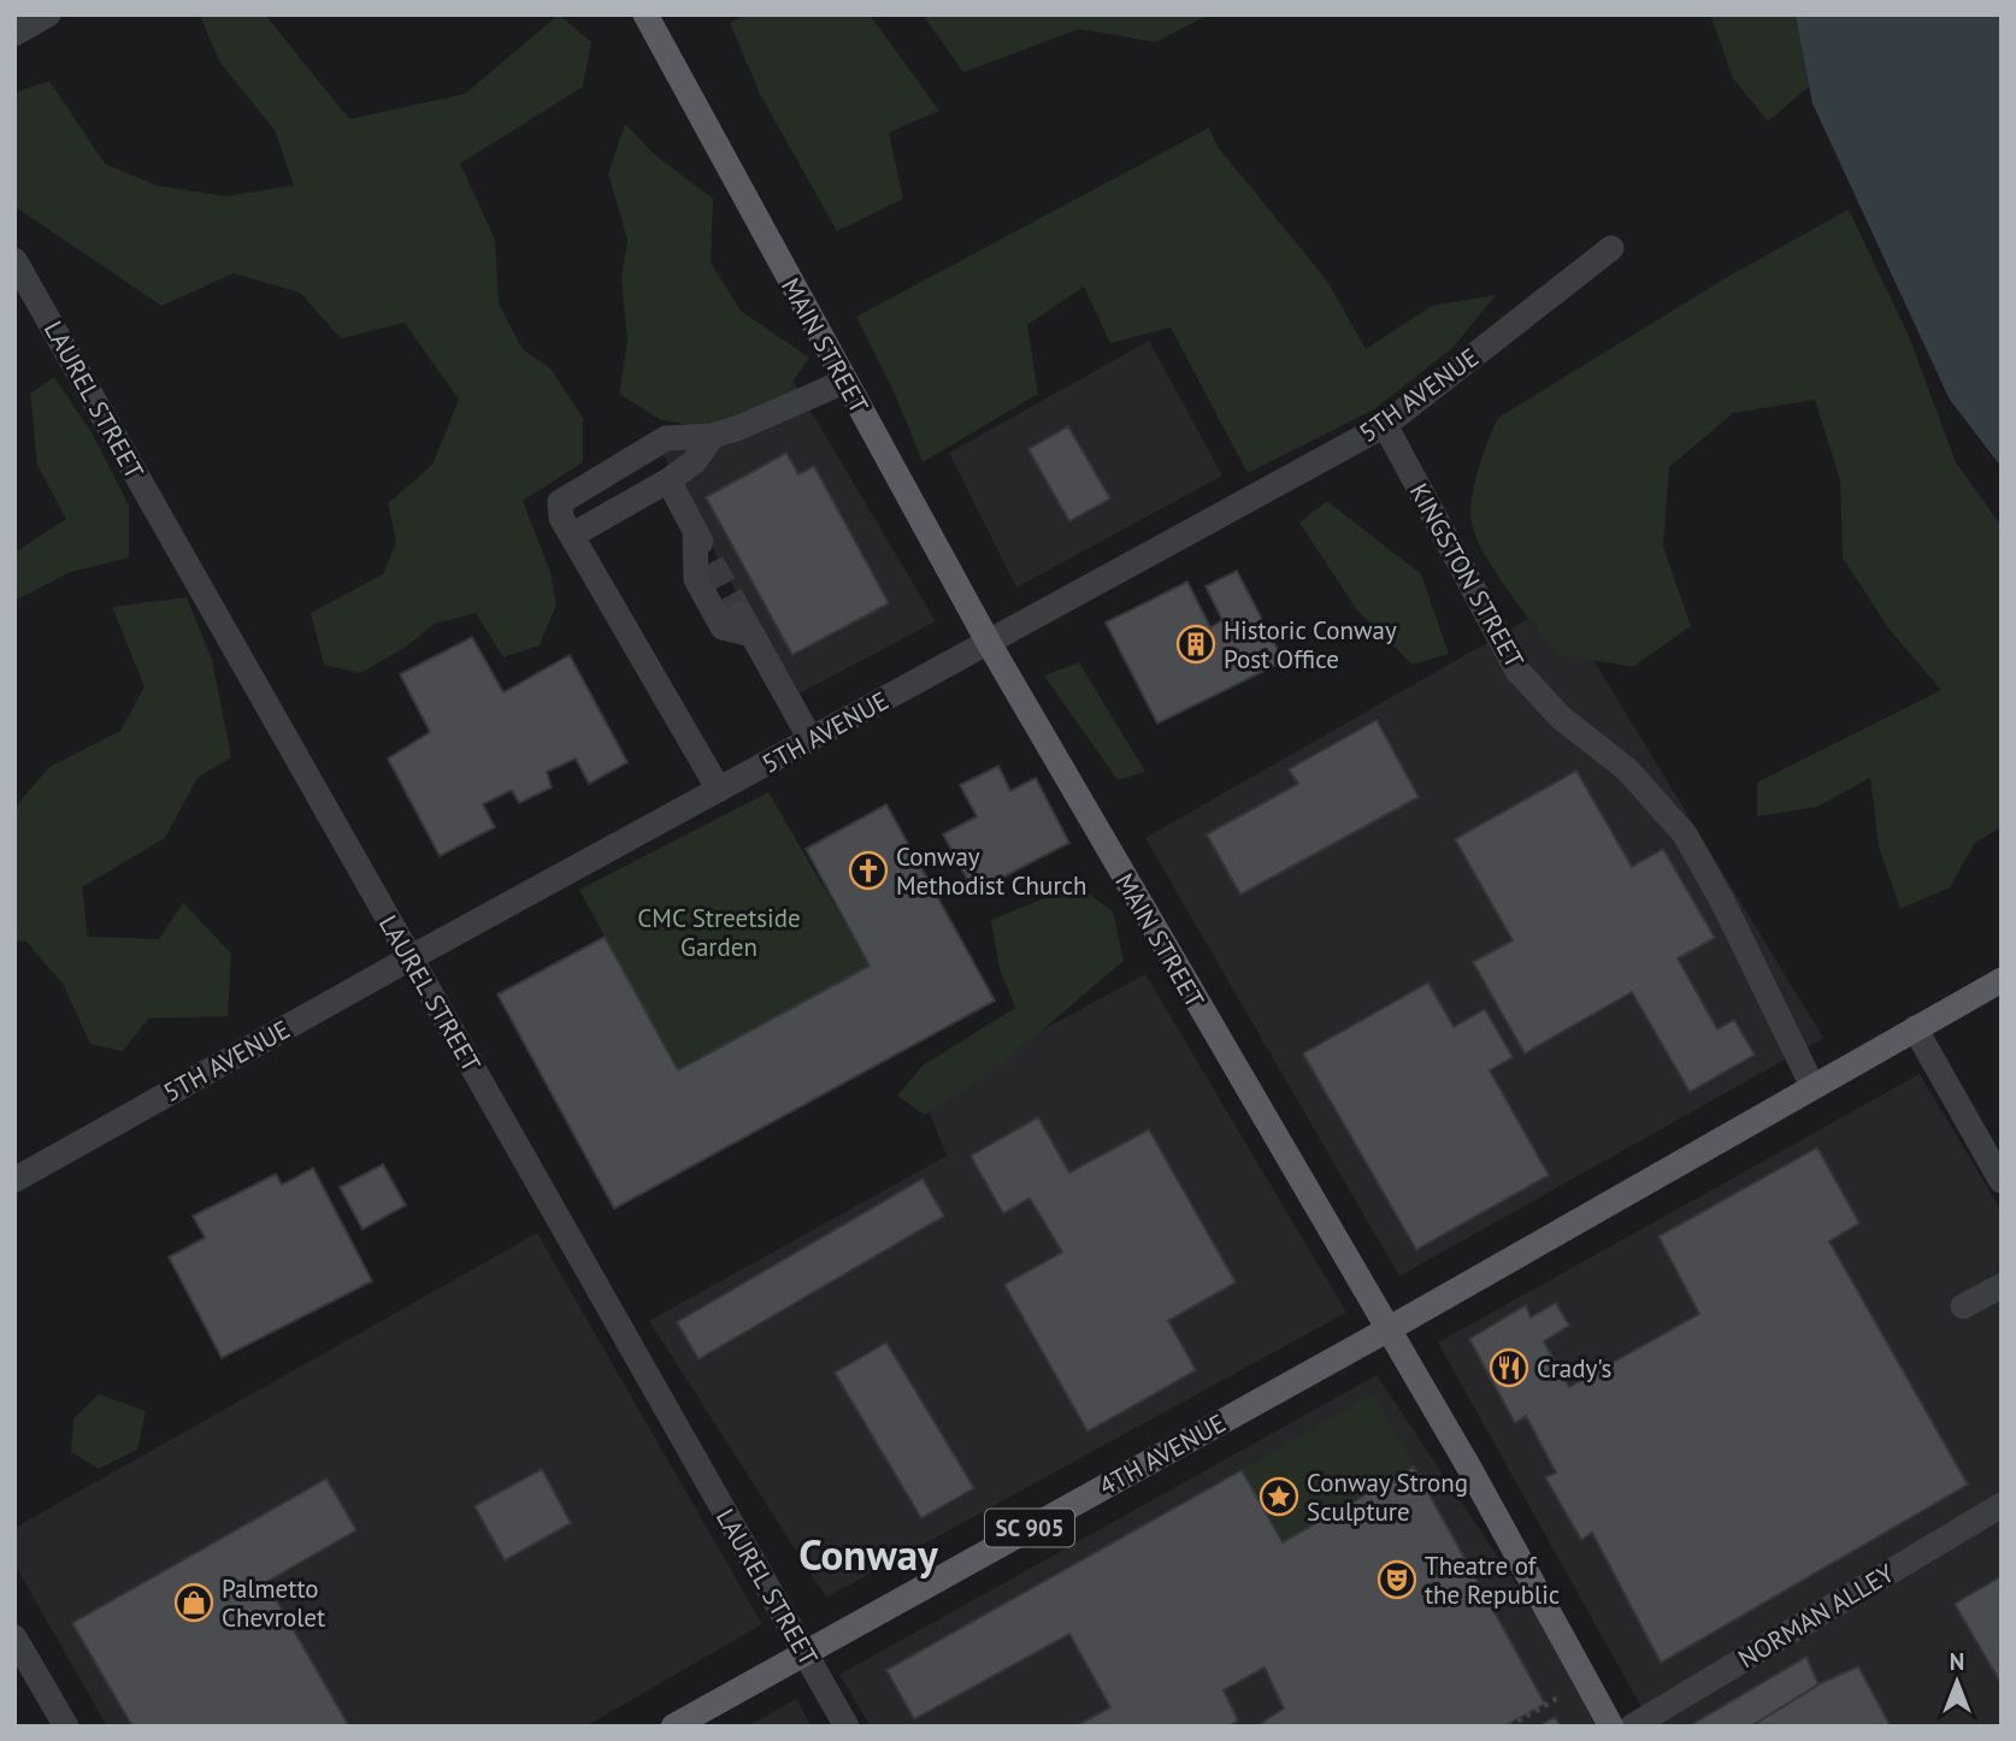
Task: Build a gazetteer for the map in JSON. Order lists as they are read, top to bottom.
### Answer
{
  "streets": {
    "main road": ["MAIN STREET", "4TH AVENUE", "SC 905"],
    "street": [
      "5TH AVENUE",
      "LAUREL STREET",
      "KINGSTON STREET",
      "NORMAN ALLEY"
    ]
  },
  "crossings": [
    ["MAIN STREET", "5TH AVENUE"],
    ["MAIN STREET", "4TH AVENUE"],
    ["MAIN STREET", "SC 905"],
    ["5TH AVENUE", "LAUREL STREET"],
    ["5TH AVENUE", "KINGSTON STREET"],
    ["LAUREL STREET", "4TH AVENUE"],
    ["KINGSTON STREET", "SC 905"],
    ["4TH AVENUE", "SC 905"]
  ],
  "districts": ["Conway"],
  "parks": ["CMC Streetside Garden"],
  "places": {
    "building": ["Historic Conway Post Office"],
    "church": ["Conway Methodist Church"],
    "restaurant": ["Crady's"],
    "place": ["Conway Strong Sculpture"],
    "theatre": ["Theatre of the Republic"],
    "shop": ["Palmetto Chevrolet"]
  },
  "north": "top"
}
